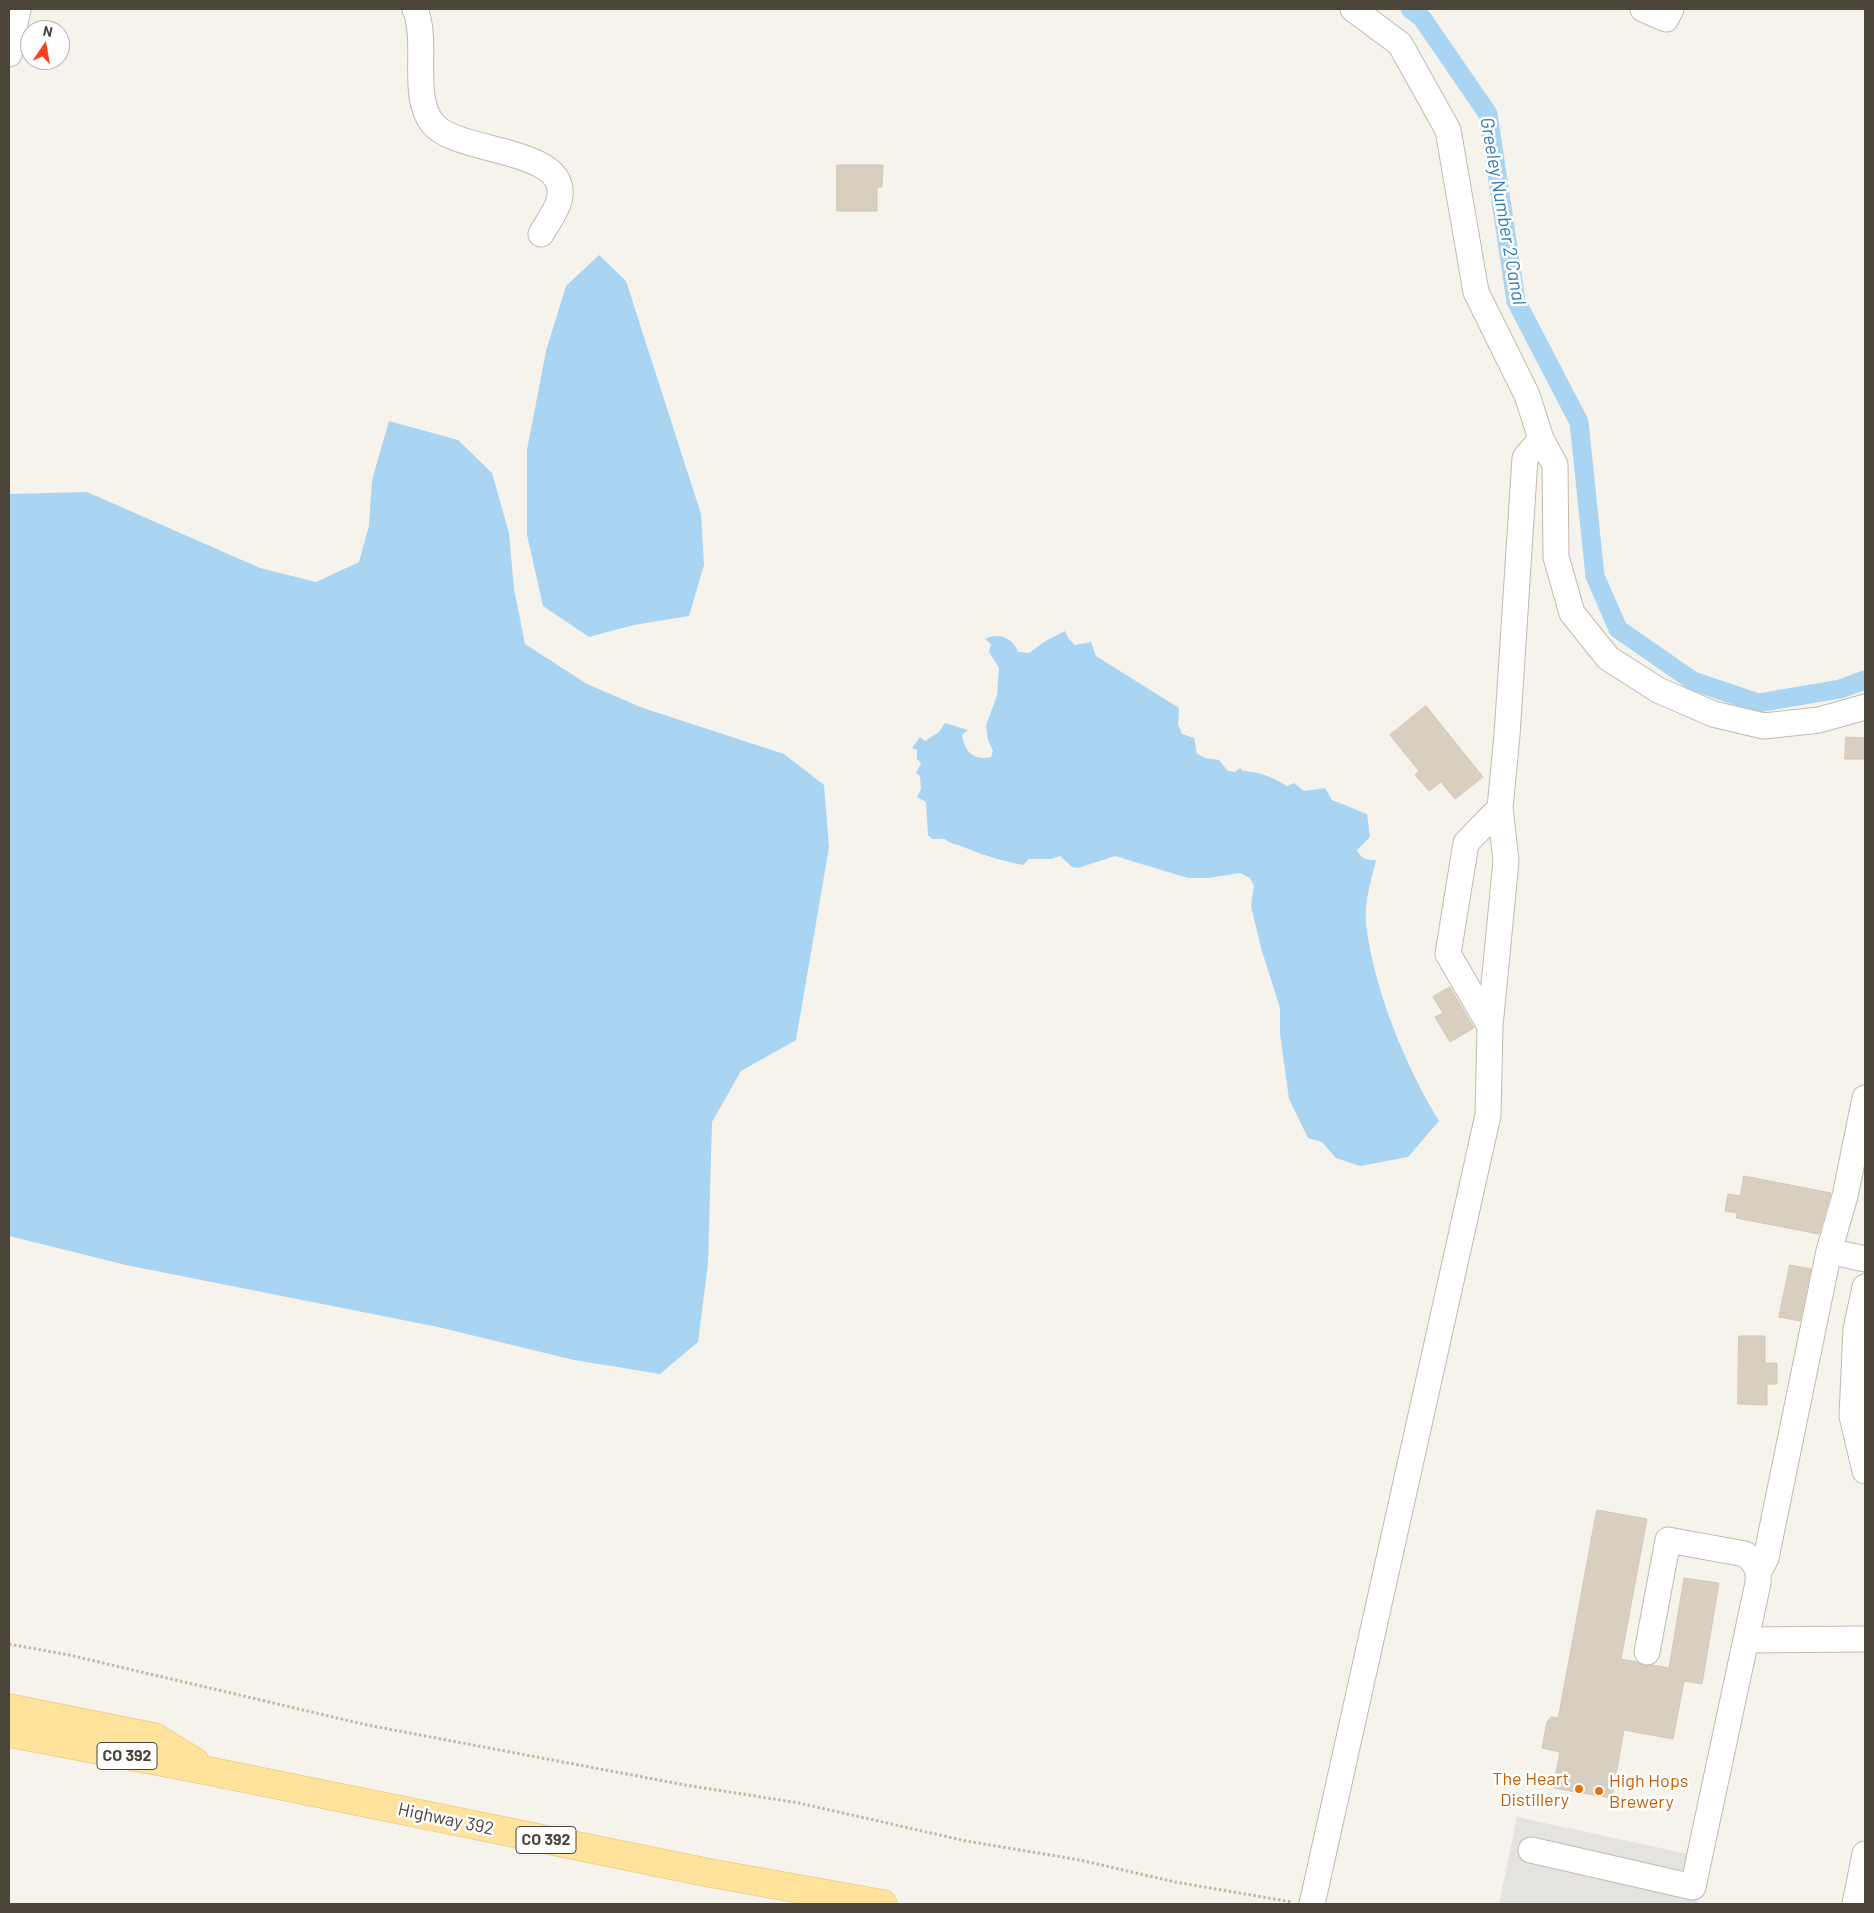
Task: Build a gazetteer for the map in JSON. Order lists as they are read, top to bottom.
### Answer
{
  "streets": {
    "main road": ["CO 392", "Highway 392"]
  },
  "water": ["Greeley Number 2 Canal"],
  "places": ["The Heart Distillery", "High Hops Brewery"],
  "north": "top"
}
